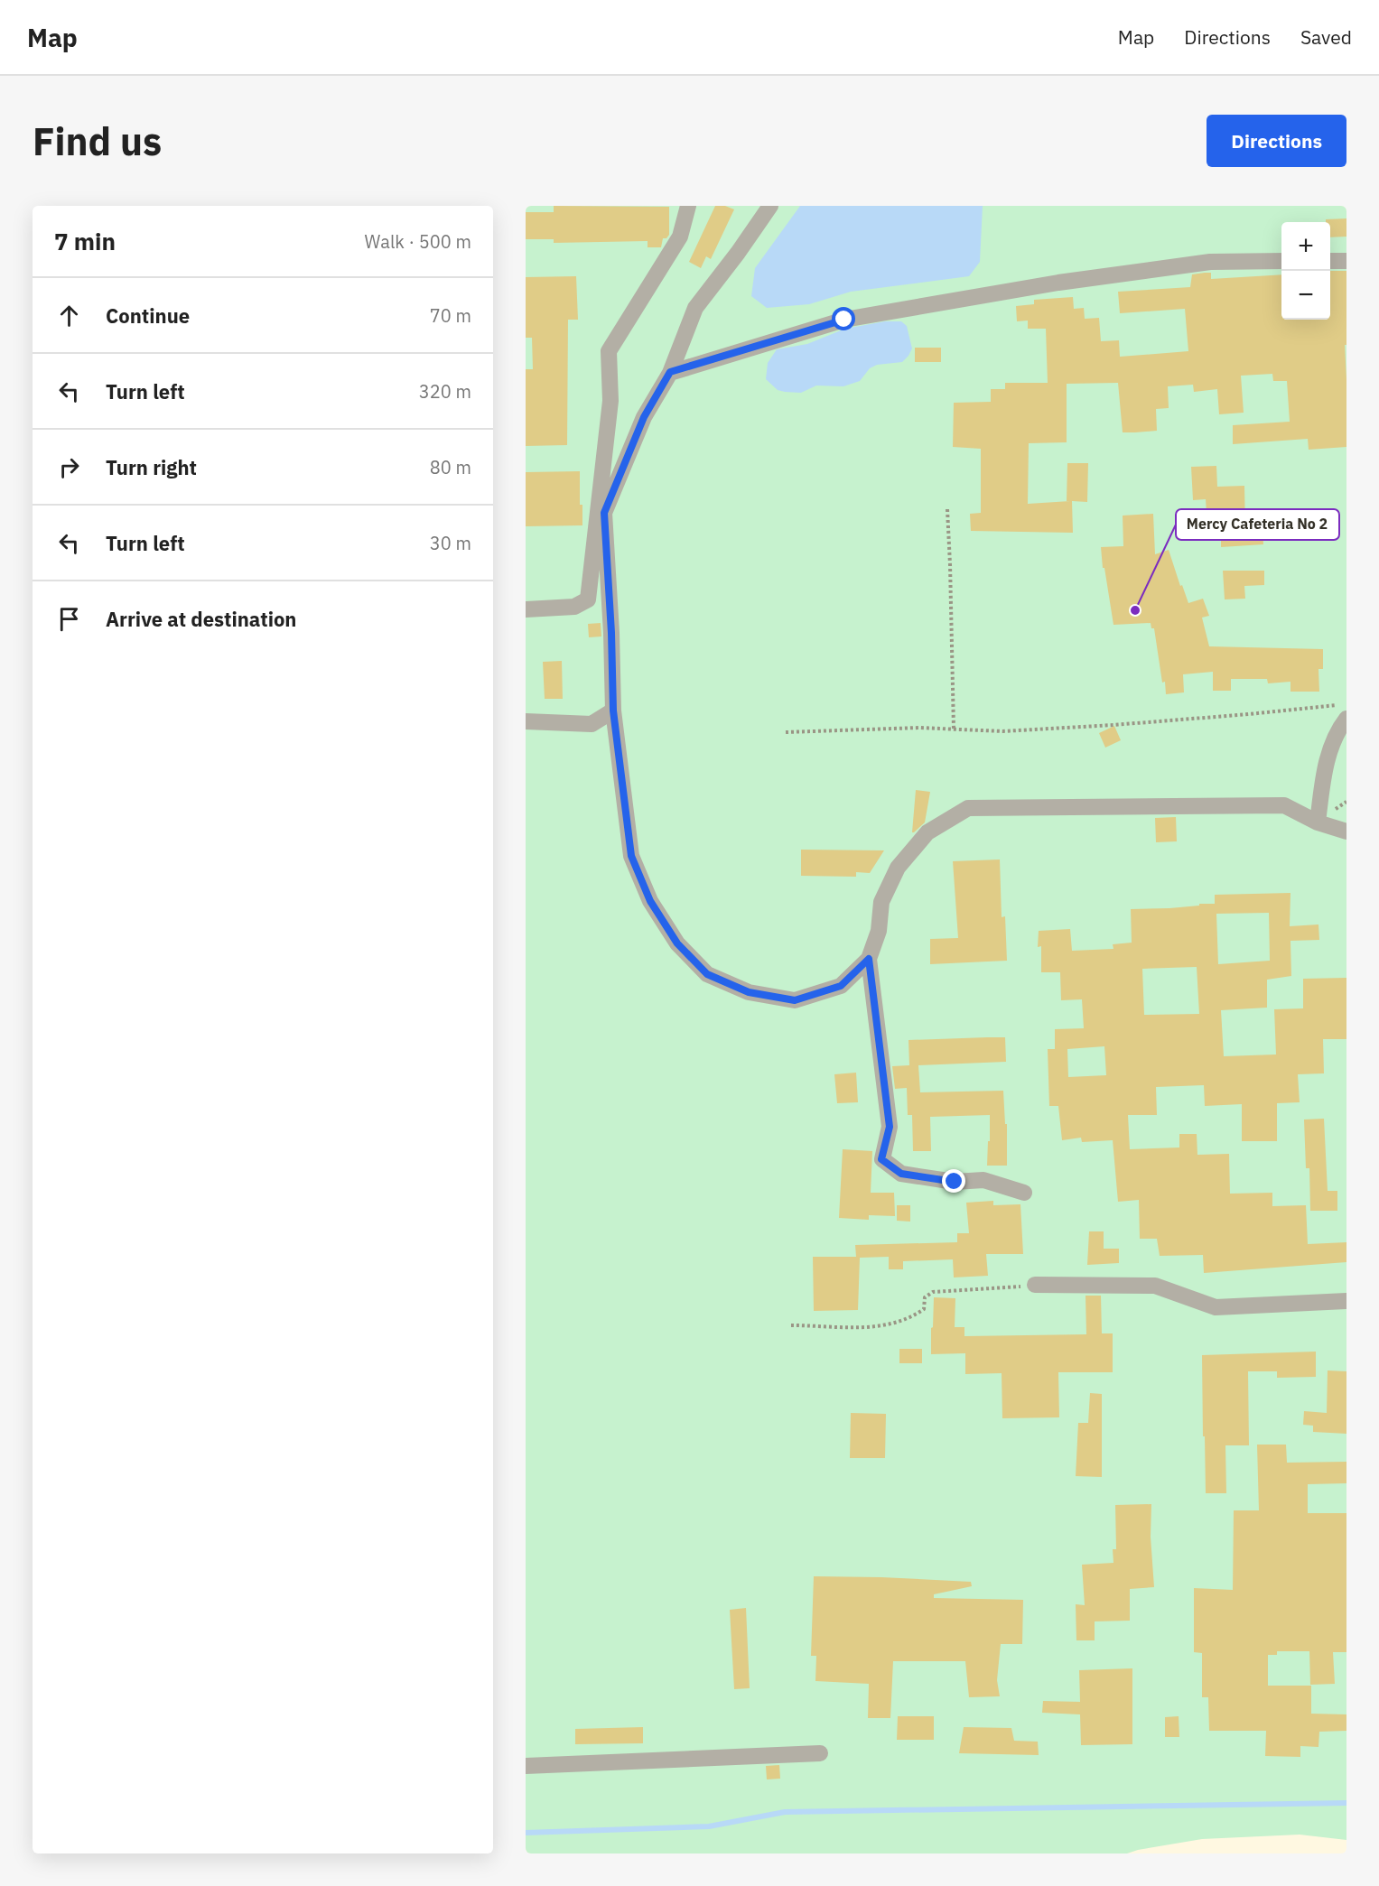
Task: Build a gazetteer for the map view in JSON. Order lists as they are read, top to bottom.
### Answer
{
  "places": ["Mercy Cafeteria No 2"],
  "page": {
    "header": "Map",
    "nav": ["Map", "Directions", "Saved"],
    "buttons": "Directions",
    "title": "Find us",
    "heading": ["7 min", "Walk · 500 m"],
    "map_buttons": ["+", "−"],
    "list": [
      ["Continue", "70 m"],
      ["Turn left", "320 m"],
      ["Turn right", "80 m"],
      ["Turn left", "30 m"],
      "Arrive at destination"
    ]
  }
}
